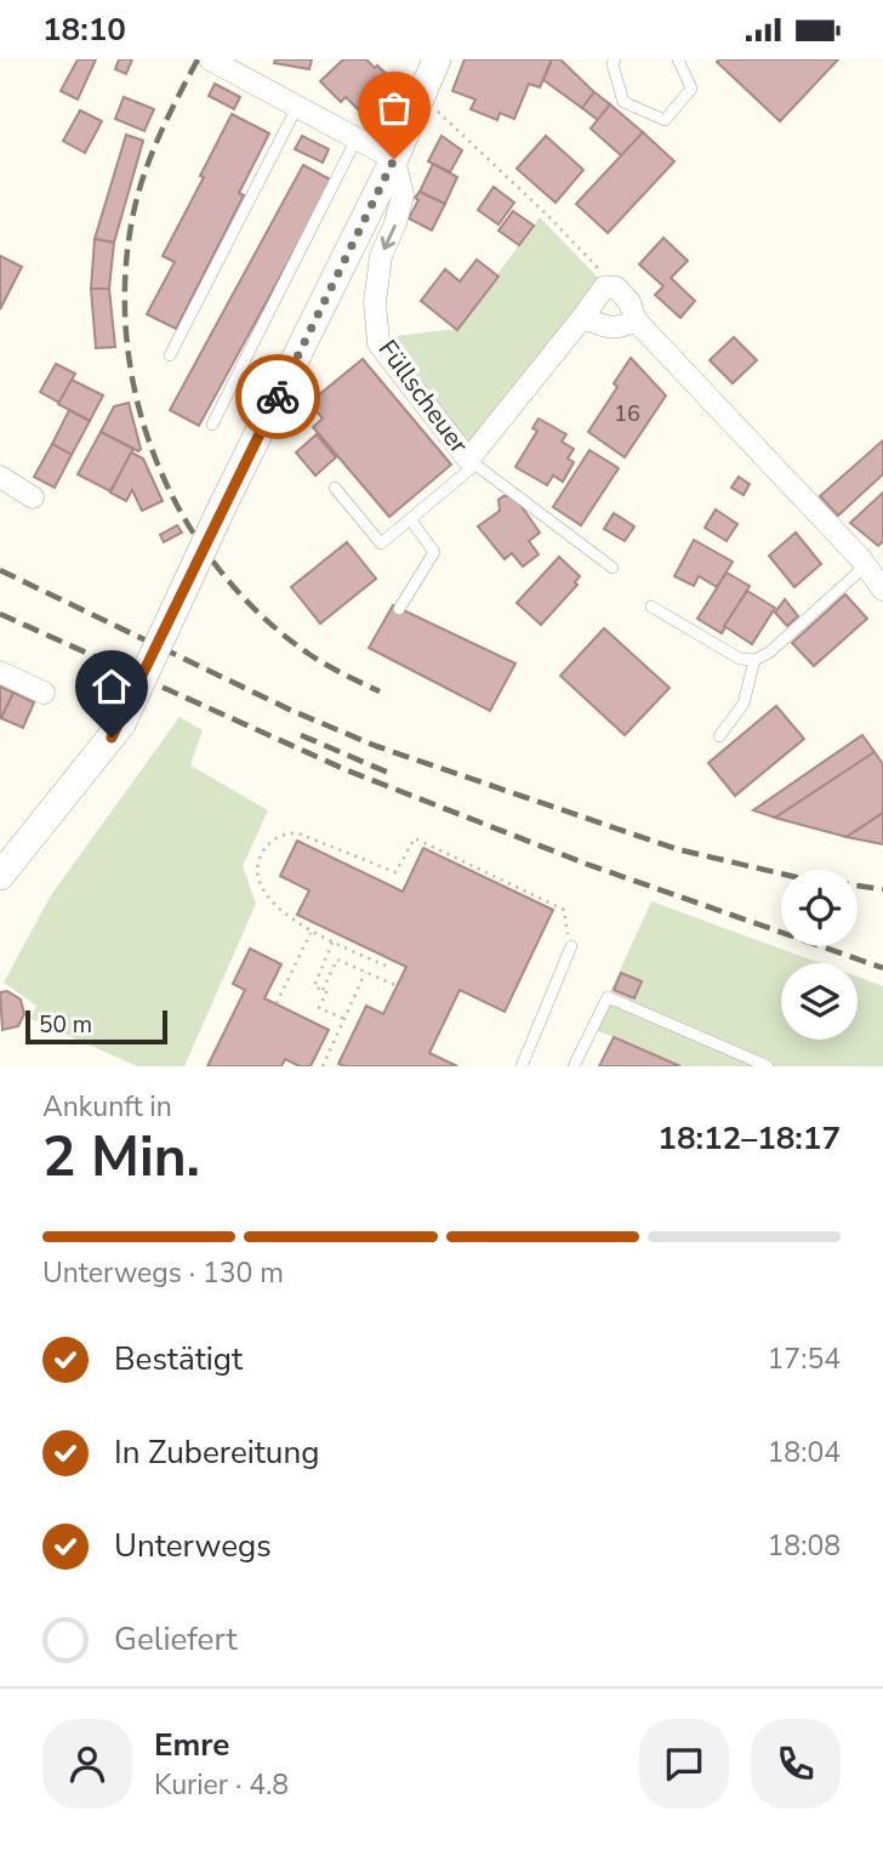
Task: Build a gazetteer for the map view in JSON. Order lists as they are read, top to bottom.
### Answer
{
  "streets": {
    "street": ["Füllscheuer"]
  },
  "one_way": ["Füllscheuer"],
  "house_numbers": ["16"],
  "scale_bar": "50 m",
  "page": {
    "status": "18:10",
    "scale": "50 m",
    "heading": ["2 Min.", "Ankunft in", "18:12–18:17"],
    "panel": ["Emre", "Kurier · 4.8"],
    "bar": "Unterwegs · 130 m",
    "list": [
      ["Bestätigt", "17:54"],
      ["In Zubereitung", "18:04"],
      ["Unterwegs", "18:08"],
      "Geliefert"
    ]
  }
}
